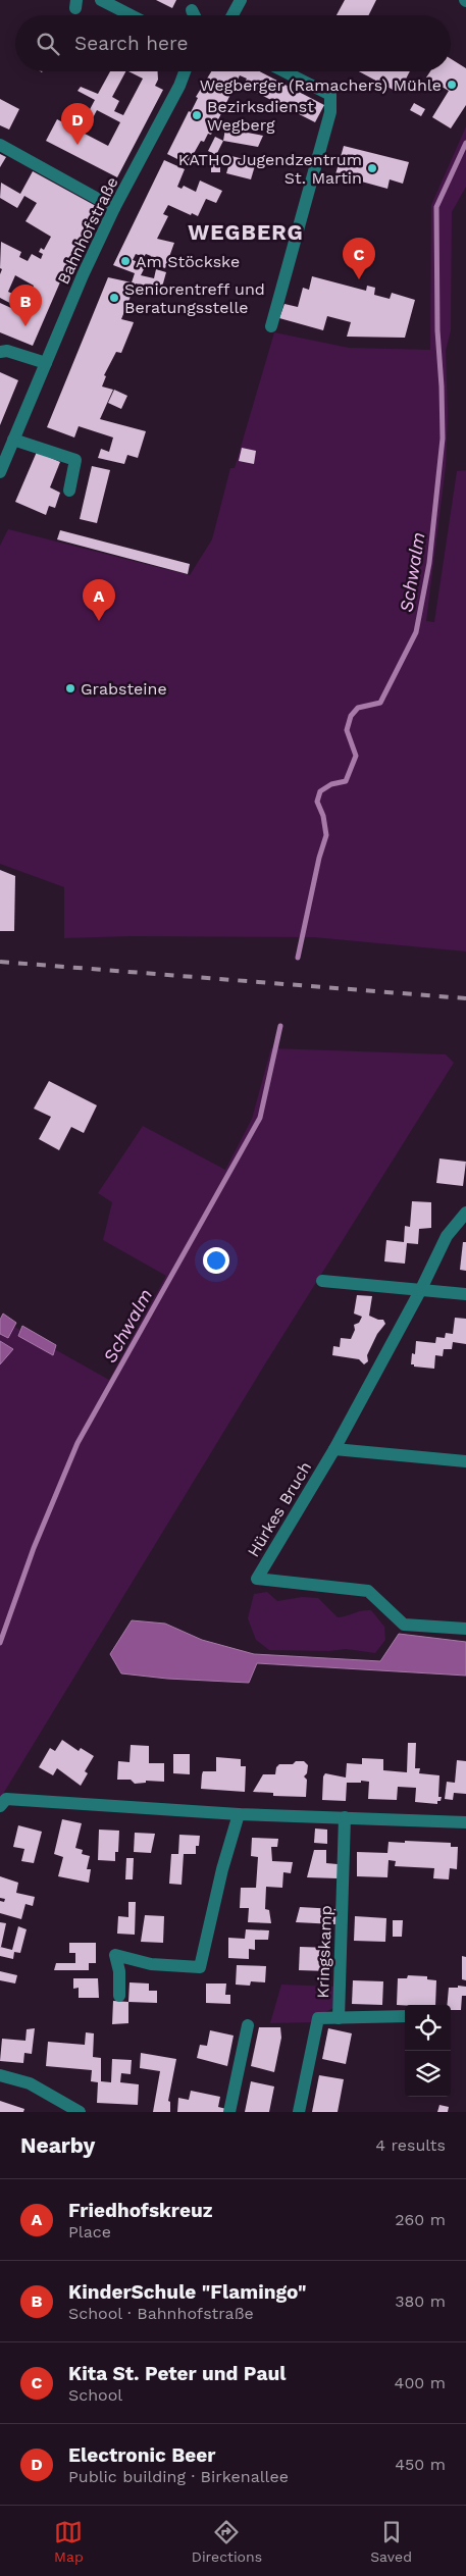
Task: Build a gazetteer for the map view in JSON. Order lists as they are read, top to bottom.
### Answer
{
  "streets": {
    "street": ["Bahnhofstraße", "Hürkes Bruch", "Kringskamp"]
  },
  "districts": ["WEGBERG"],
  "water": ["Schwalm"],
  "places": [
    "Wegberger (Ramachers) Mühle",
    "Bezirksdienst Wegberg",
    "KATHO Jugendzentrum St. Martin",
    "Am Stöckske",
    "Seniorentreff und Beratungsstelle",
    "Grabsteine"
  ],
  "page": {
    "search": "Search here",
    "pins": [
      "D",
      "C",
      "B",
      "A"
    ],
    "heading": ["Nearby", "4 results"],
    "list": [
      {
        "mark": "A",
        "name": "Friedhofskreuz",
        "note": "Place",
        "value": "260 m"
      },
      {
        "mark": "B",
        "name": "KinderSchule \"Flamingo\"",
        "note": "School · Bahnhofstraße",
        "value": "380 m"
      },
      {
        "mark": "C",
        "name": "Kita St. Peter und Paul",
        "note": "School",
        "value": "400 m"
      },
      {
        "mark": "D",
        "name": "Electronic Beer",
        "note": "Public building · Birkenallee",
        "value": "450 m"
      }
    ],
    "nav": ["Map", "Directions", "Saved"]
  }
}
